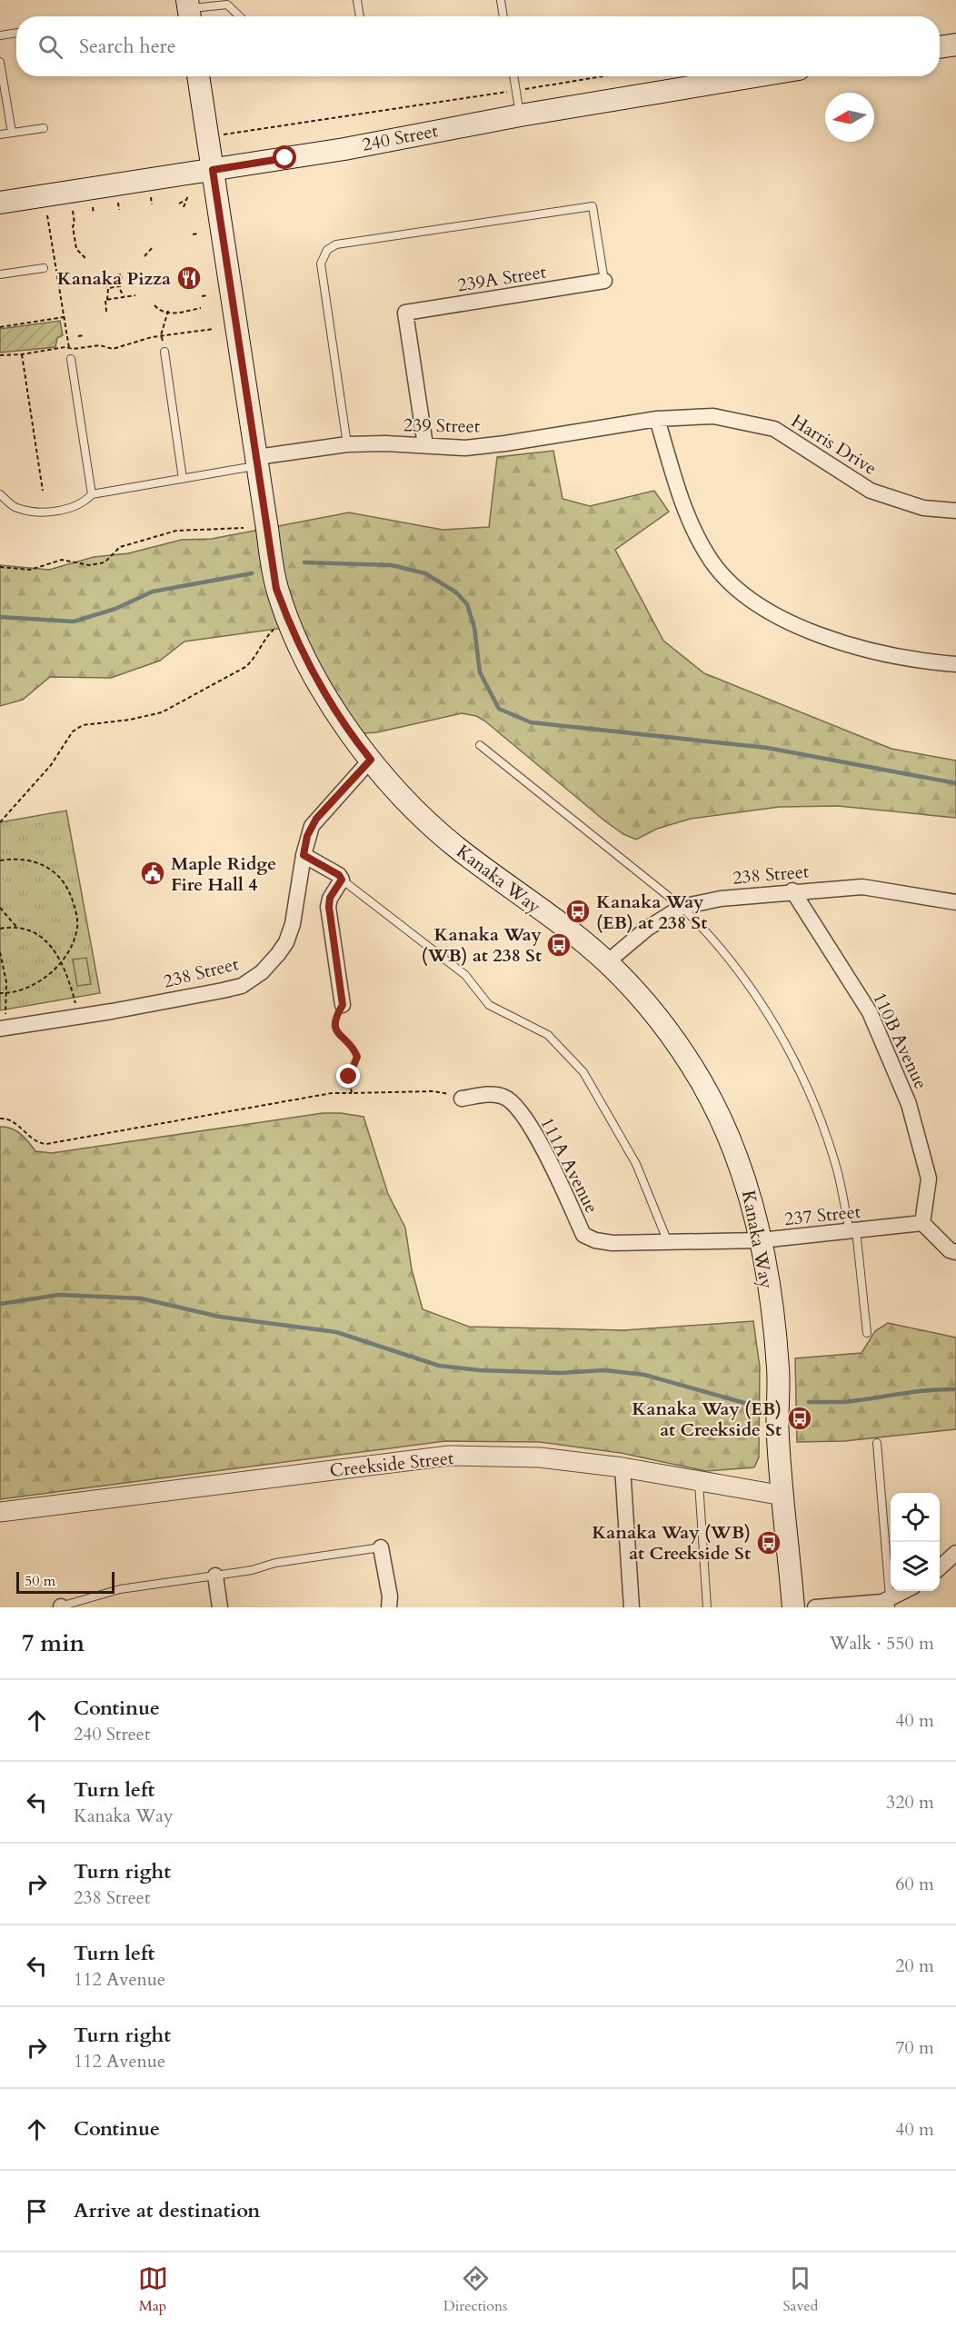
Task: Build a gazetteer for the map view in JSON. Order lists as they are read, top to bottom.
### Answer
{
  "streets": {
    "main road": ["240 Street", "Kanaka Way"],
    "street": [
      "239A Street",
      "239 Street",
      "Harris Drive",
      "238 Street",
      "110B Avenue",
      "111A Avenue",
      "237 Street",
      "Creekside Street"
    ]
  },
  "crossings": [
    ["240 Street", "Kanaka Way"],
    ["239A Street", "239 Street"],
    ["239 Street", "Harris Drive"],
    ["239 Street", "Kanaka Way"],
    ["238 Street", "Kanaka Way"],
    ["238 Street", "110B Avenue"],
    ["Kanaka Way", "237 Street"],
    ["Kanaka Way", "Creekside Street"],
    ["110B Avenue", "237 Street"],
    ["111A Avenue", "237 Street"]
  ],
  "places": {
    "restaurant": ["Kanaka Pizza"],
    "public building": ["Maple Ridge Fire Hall 4"],
    "bus stop": [
      "Kanaka Way (EB) at 238 St",
      "Kanaka Way (WB) at 238 St",
      "Kanaka Way (EB) at Creekside St",
      "Kanaka Way (WB) at Creekside St"
    ]
  },
  "scale_bar": "50 m",
  "north": "left",
  "page": {
    "search": "Search here",
    "scale": "50 m",
    "heading": ["7 min", "Walk · 550 m"],
    "list": [
      ["Continue", "240 Street", "40 m"],
      ["Turn left", "Kanaka Way", "320 m"],
      ["Turn right", "238 Street", "60 m"],
      ["Turn left", "112 Avenue", "20 m"],
      ["Turn right", "112 Avenue", "70 m"],
      ["Continue", "40 m"],
      "Arrive at destination"
    ],
    "nav": ["Map", "Directions", "Saved"]
  }
}
